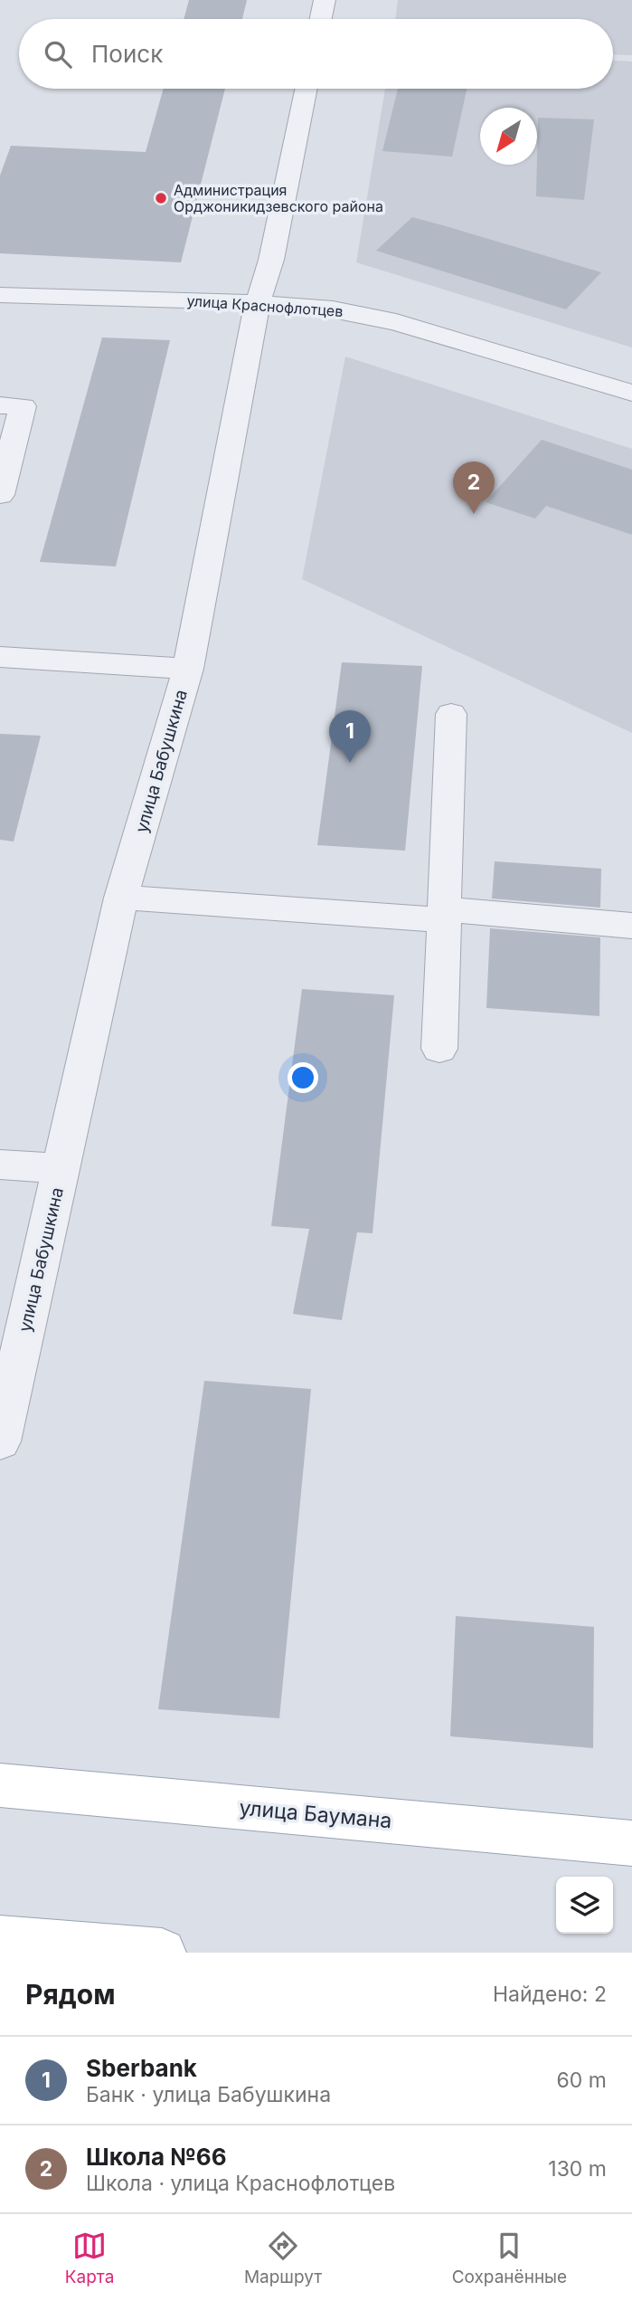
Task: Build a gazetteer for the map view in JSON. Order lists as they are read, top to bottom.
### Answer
{
  "streets": {
    "main road": ["улица Баумана"],
    "street": ["улица Краснофлотцев", "улица Бабушкина"]
  },
  "crossings": [
    ["улица Краснофлотцев", "улица Бабушкина"]
  ],
  "places": ["Администрация Орджоникидзевского района"],
  "north": "bottom left",
  "page": {
    "search": "Поиск",
    "pins": ["2", "1"],
    "heading": ["Рядом", "Найдено: 2"],
    "list": [
      {
        "mark": "1",
        "name": "Sberbank",
        "note": "Банк · улица Бабушкина",
        "value": "60 m"
      },
      {
        "mark": "2",
        "name": "Школа №66",
        "note": "Школа · улица Краснофлотцев",
        "value": "130 m"
      }
    ],
    "nav": ["Карта", "Маршрут", "Сохранённые"]
  }
}
